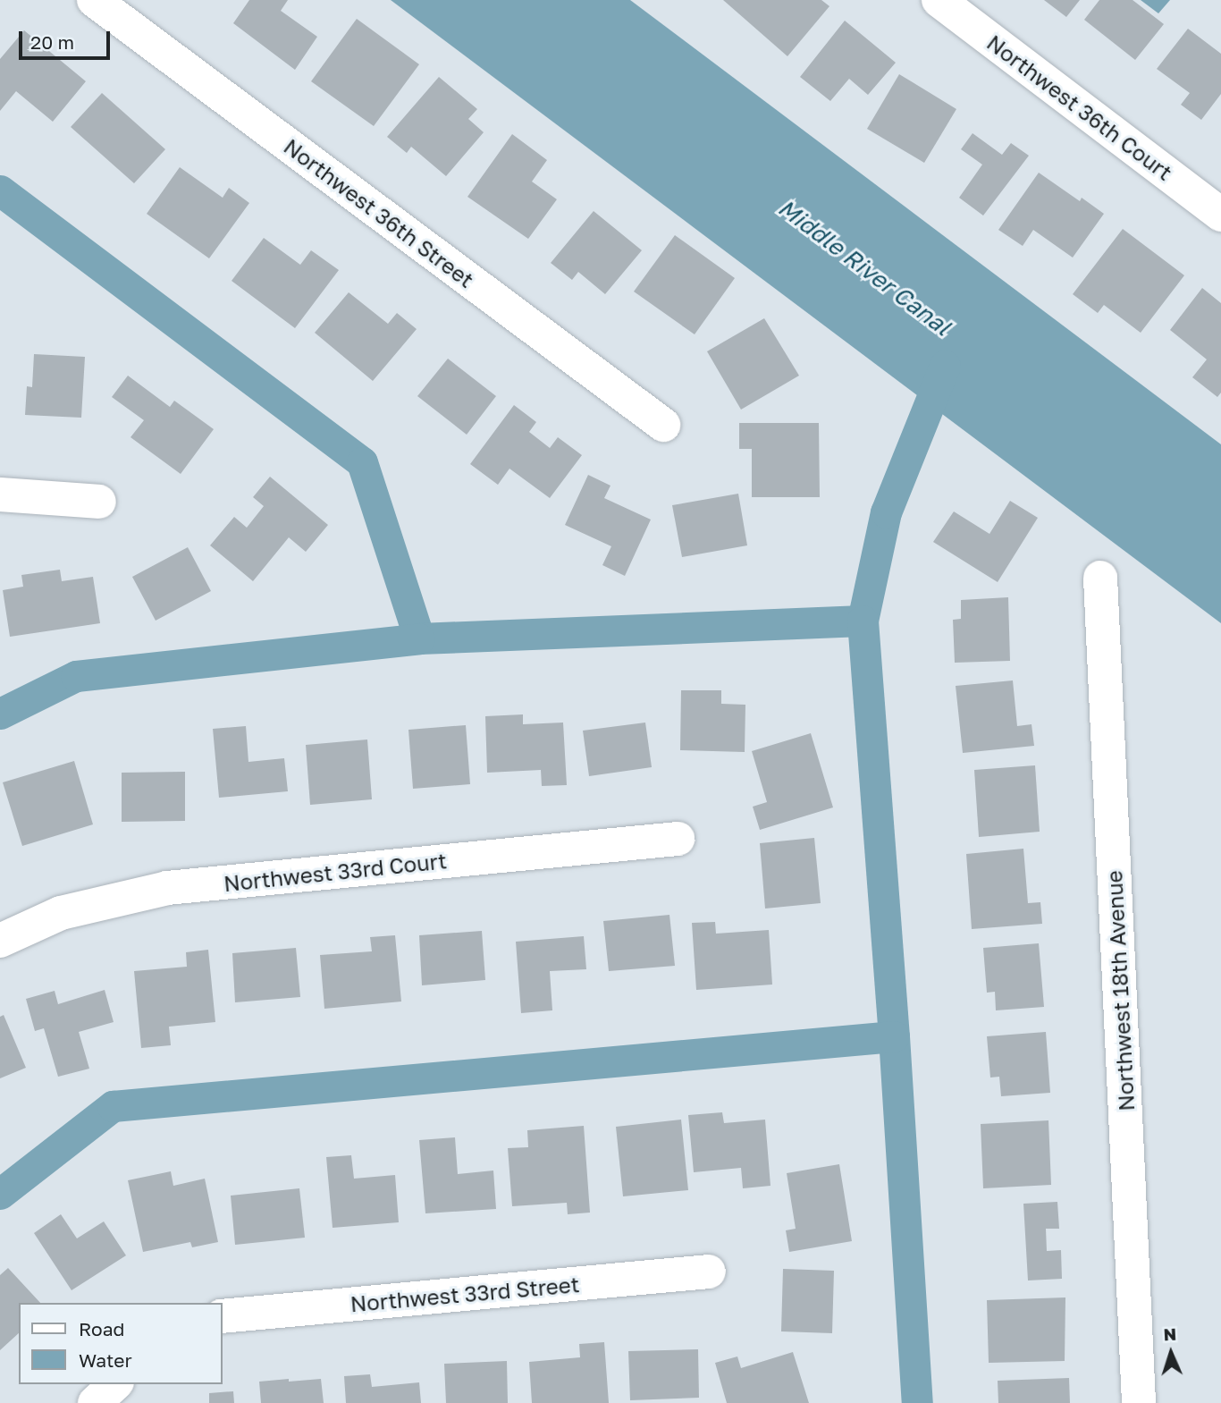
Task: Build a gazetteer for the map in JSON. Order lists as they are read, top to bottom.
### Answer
{
  "streets": {
    "street": [
      "Northwest 36th Court",
      "Northwest 36th Street",
      "Northwest 33rd Court",
      "Northwest 18th Avenue",
      "Northwest 33rd Street"
    ]
  },
  "water": ["Middle River Canal"],
  "legend": ["Road", "Water"],
  "scale_bar": "20 m",
  "north": "top"
}
